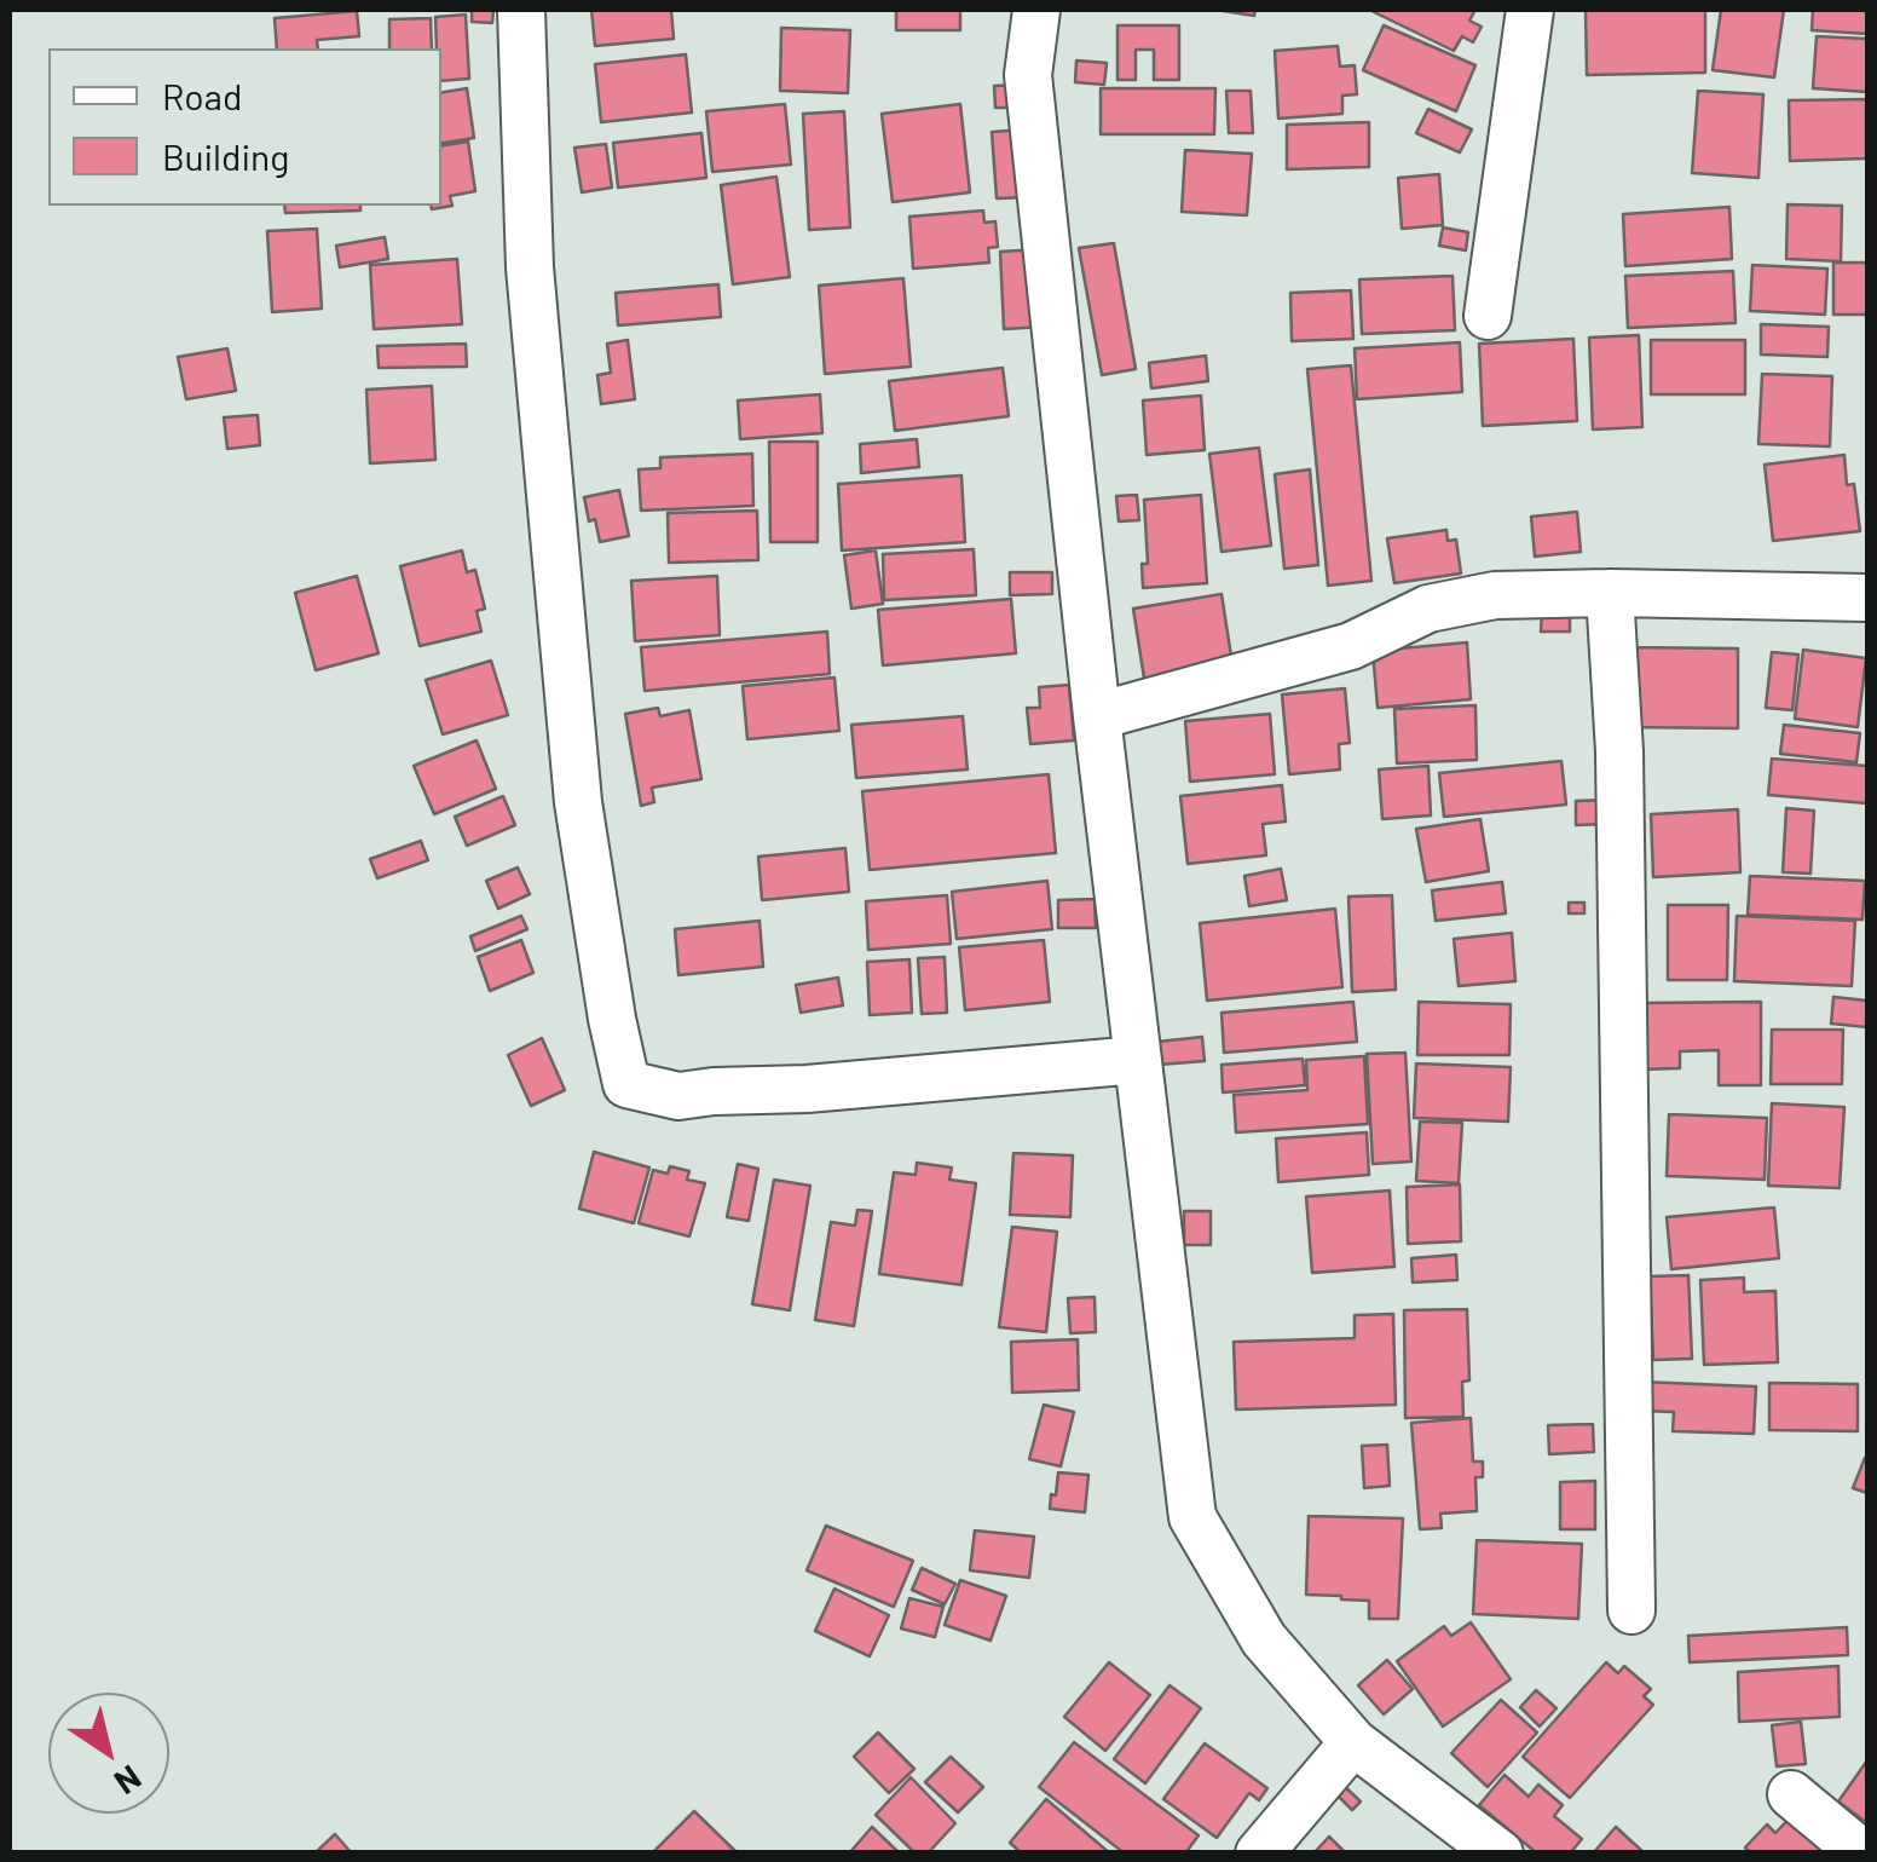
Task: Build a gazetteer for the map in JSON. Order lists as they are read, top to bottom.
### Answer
{
  "legend": ["Road", "Building"],
  "north": "bottom right"
}
